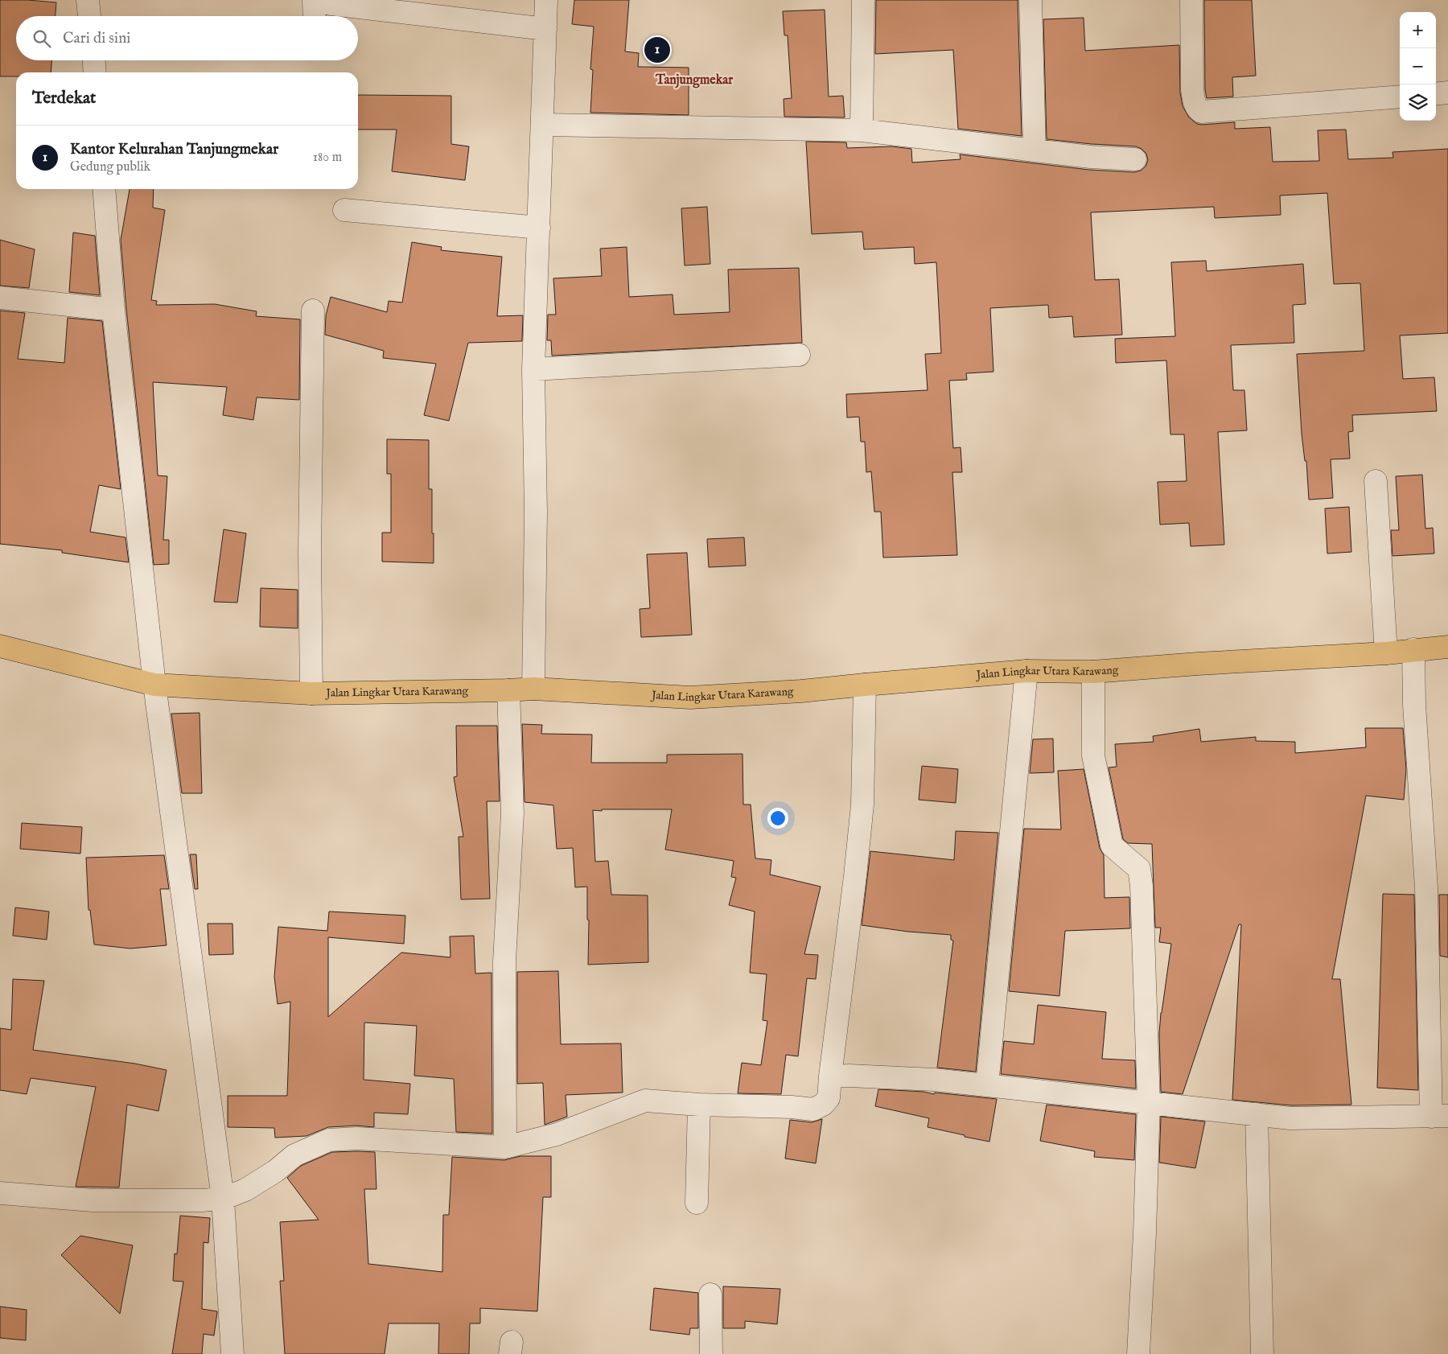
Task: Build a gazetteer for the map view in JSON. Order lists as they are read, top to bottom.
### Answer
{
  "streets": {
    "main road": ["Jalan Lingkar Utara Karawang"]
  },
  "districts": ["Tanjungmekar"],
  "page": {
    "map_buttons": ["+", "−"],
    "search": "Cari di sini",
    "pins": "1",
    "heading": "Terdekat",
    "list": [
      {
        "mark": "1",
        "name": "Kantor Kelurahan Tanjungmekar",
        "note": "Gedung publik",
        "value": "180 m"
      }
    ]
  }
}
